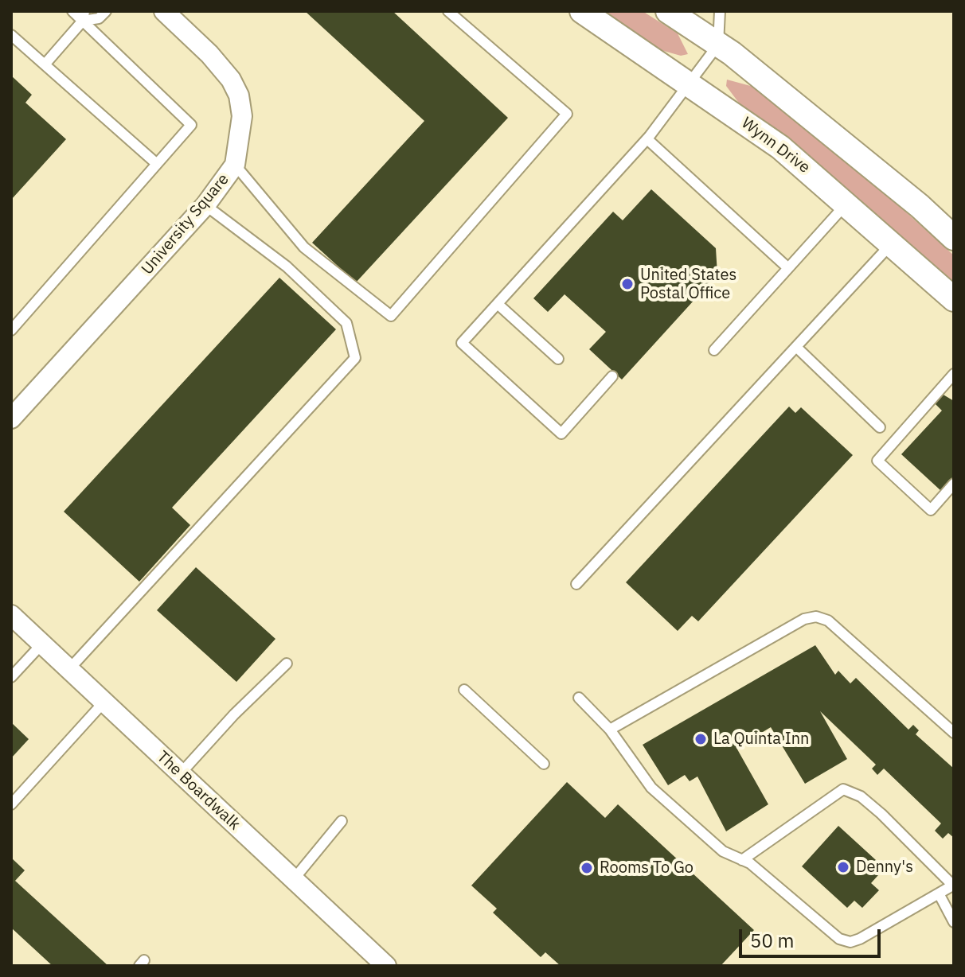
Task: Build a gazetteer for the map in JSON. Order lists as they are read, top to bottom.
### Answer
{
  "streets": {
    "street": ["Wynn Drive", "University Square", "The Boardwalk"]
  },
  "places": [
    "United States Postal Office",
    "La Quinta Inn",
    "Denny's",
    "Rooms To Go"
  ],
  "scale_bar": "50 m"
}
